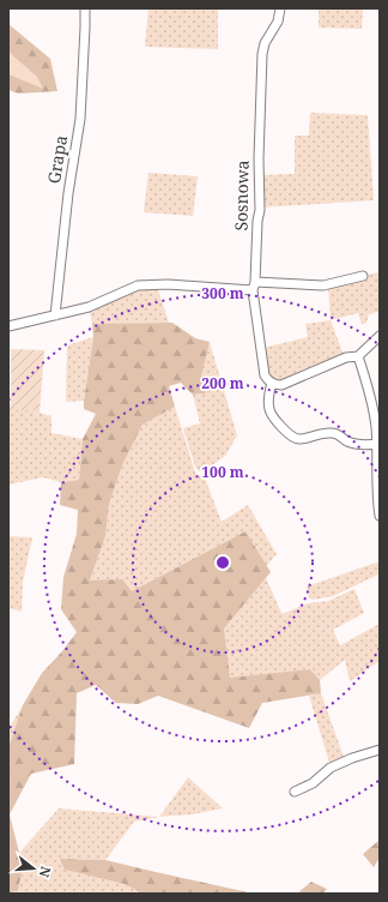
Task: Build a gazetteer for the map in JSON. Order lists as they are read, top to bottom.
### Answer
{
  "streets": {
    "street": ["Grapa", "Sosnowa"]
  },
  "north": "right",
  "rings": ["300 m", "200 m", "100 m"]
}
